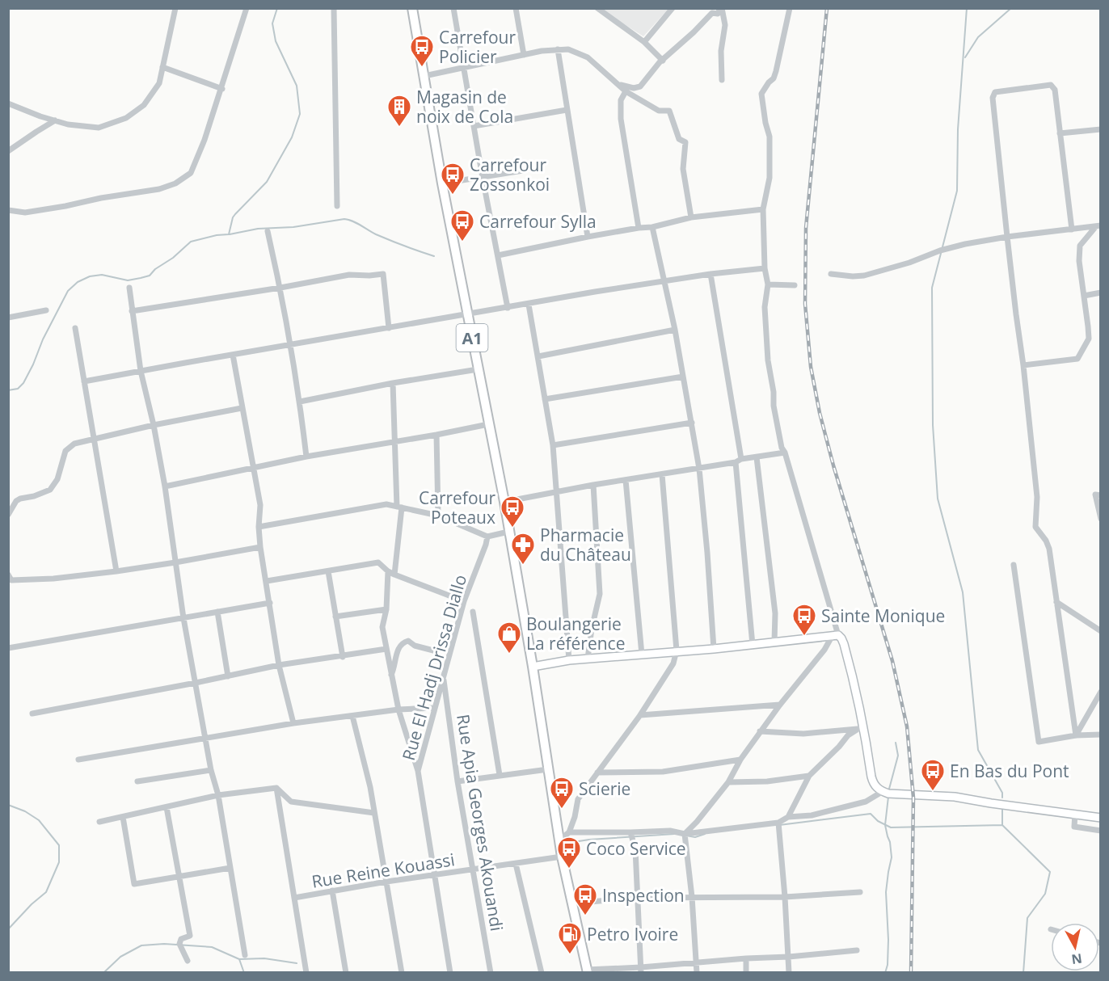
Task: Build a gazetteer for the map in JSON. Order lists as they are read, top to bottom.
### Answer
{
  "streets": {
    "main road": ["A1"],
    "street": ["Rue El Hadj Drissa Diallo", "Rue Apia Georges Akouandi", "Rue Reine Kouassi"]
  },
  "crossings": [
    ["A1", "Rue Reine Kouassi"],
    ["Rue El Hadj Drissa Diallo", "Rue Apia Georges Akouandi"],
    ["Rue El Hadj Drissa Diallo", "Rue Reine Kouassi"],
    ["Rue Apia Georges Akouandi", "Rue Reine Kouassi"]
  ],
  "places": {
    "bus stop": [
      "Carrefour Policier",
      "Carrefour Zossonkoi",
      "Carrefour Sylla",
      "Carrefour Poteaux",
      "Sainte Monique",
      "En Bas du Pont",
      "Scierie",
      "Coco Service",
      "Inspection"
    ],
    "building": ["Magasin de noix de Cola"],
    "pharmacy": ["Pharmacie du Château"],
    "shop": ["Boulangerie La référence"],
    "fuel station": ["Petro Ivoire"]
  },
  "north": "bottom"
}
